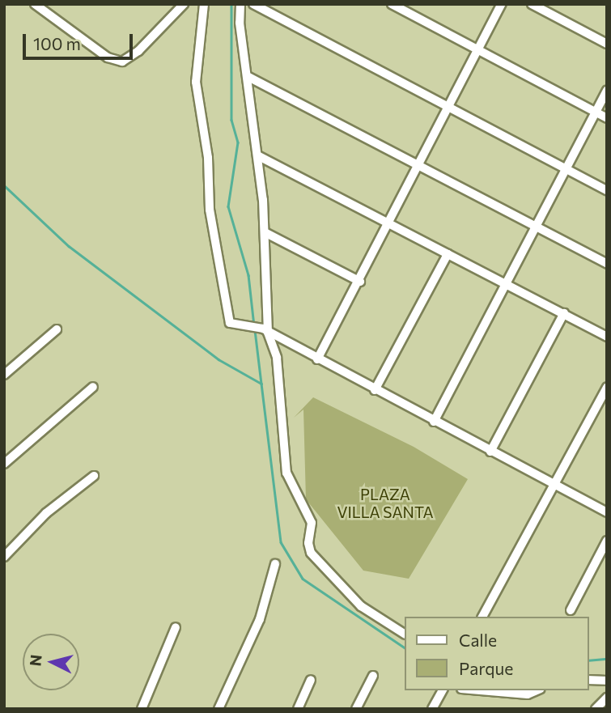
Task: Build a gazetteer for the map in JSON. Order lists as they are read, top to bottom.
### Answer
{
  "parks": ["PLAZA VILLA SANTA"],
  "legend": ["Calle", "Parque"],
  "scale_bar": "100 m",
  "north": "left"
}
